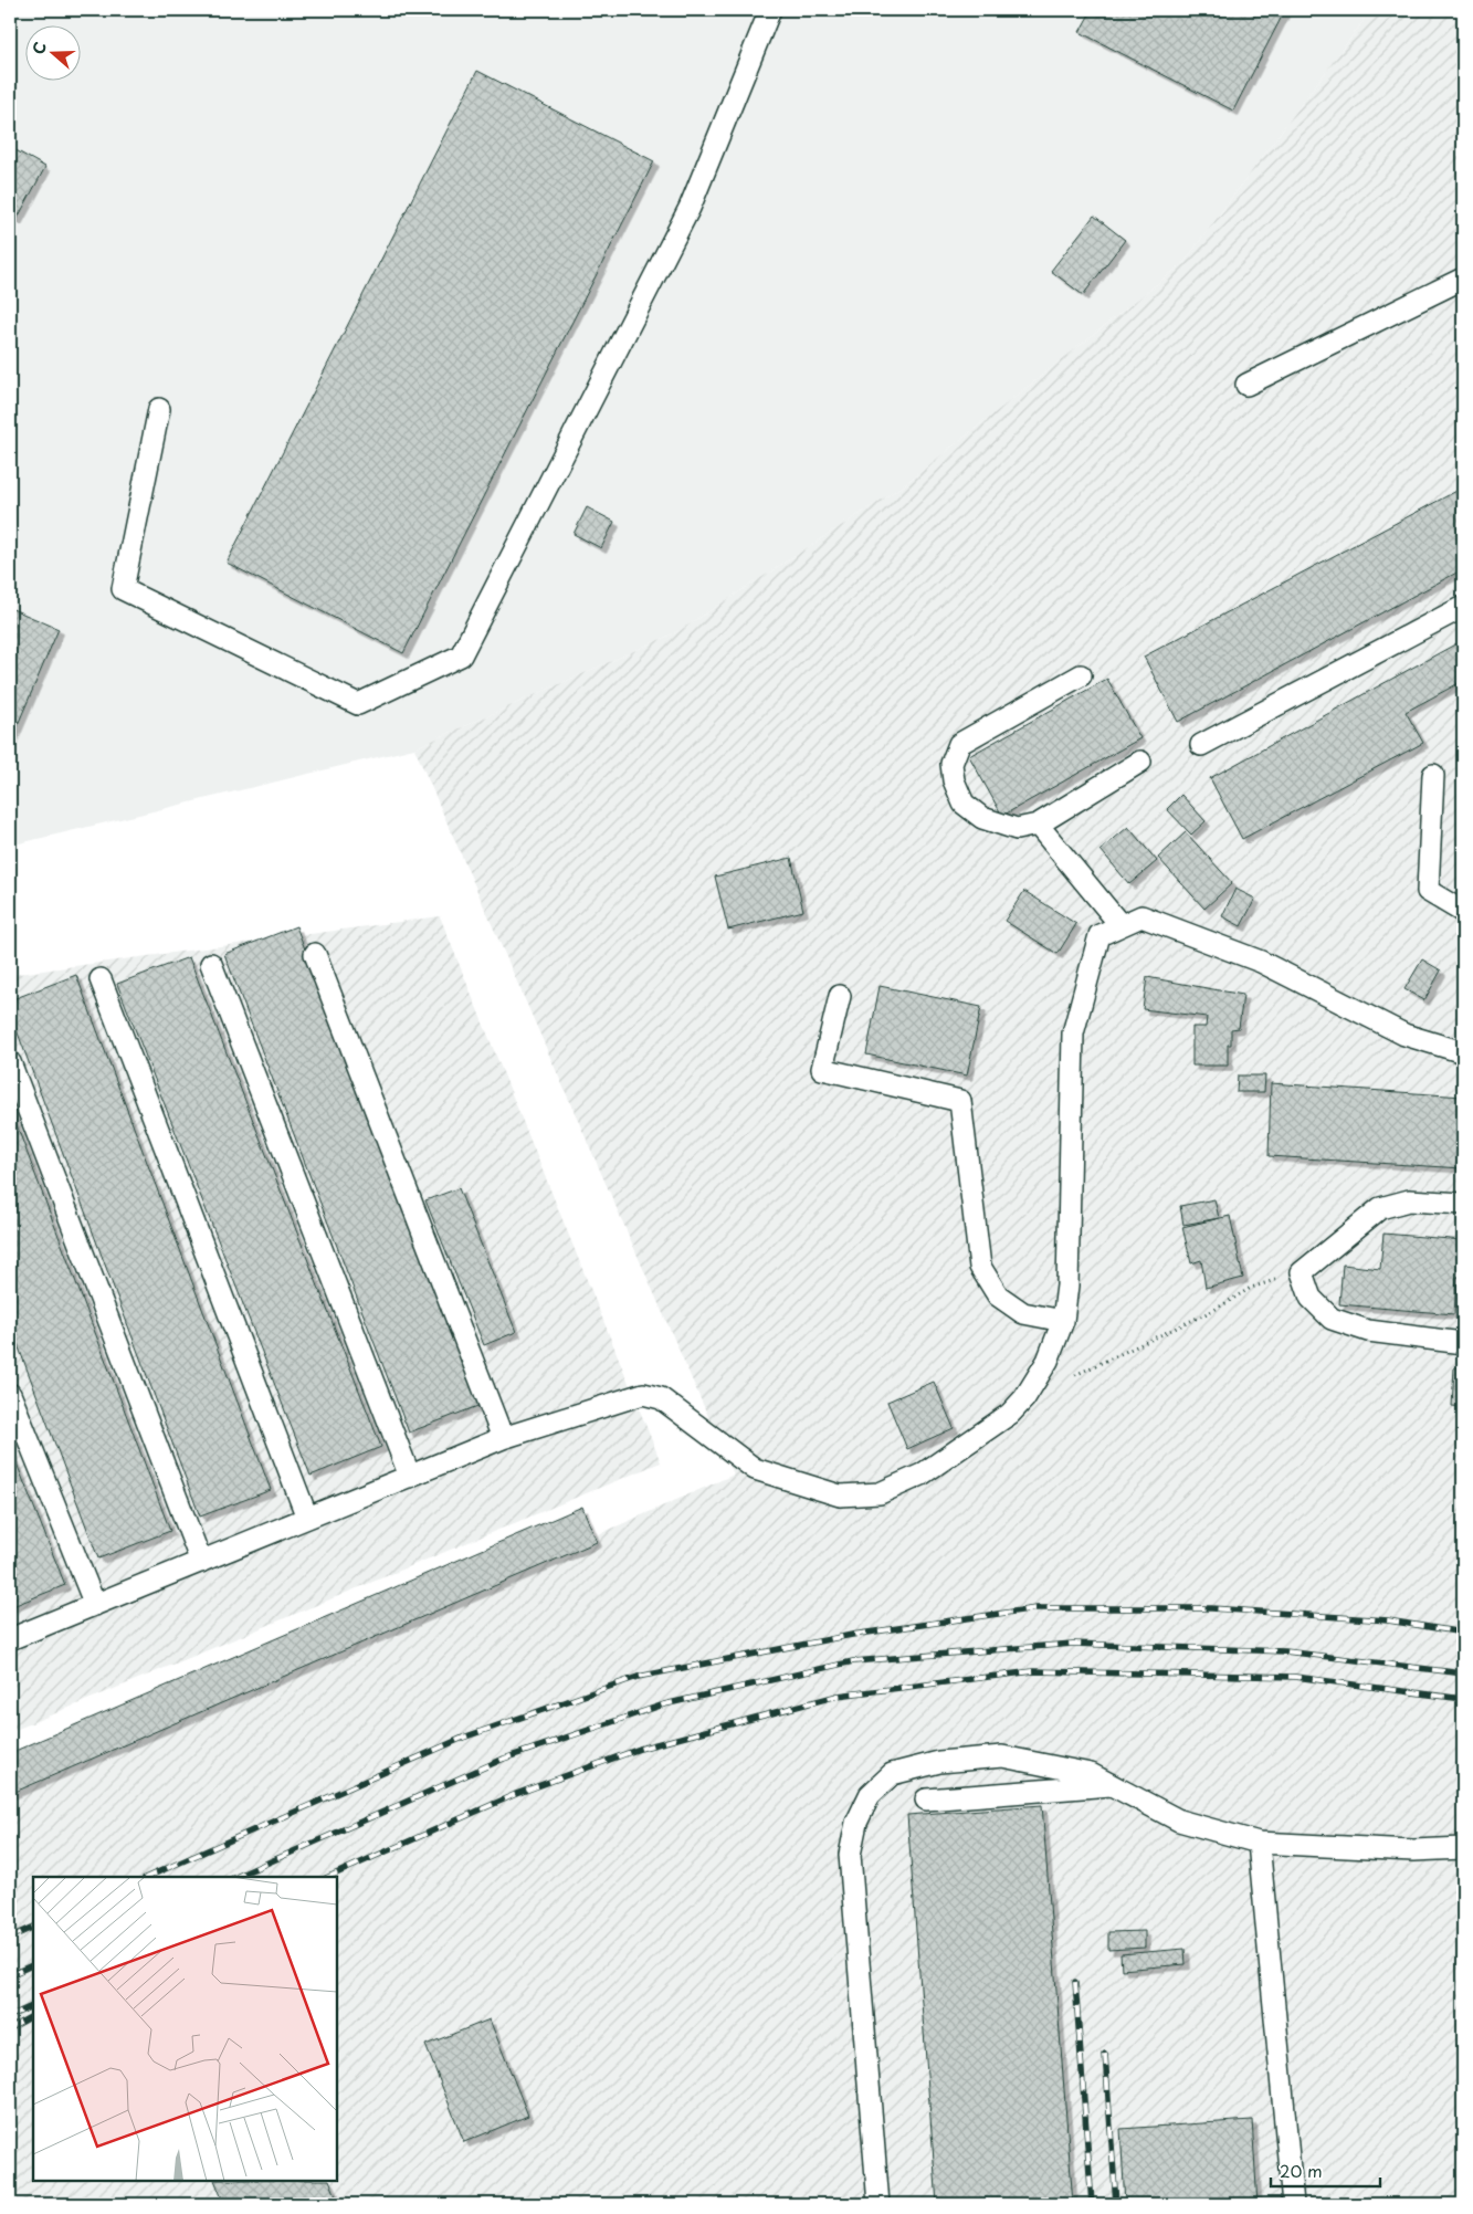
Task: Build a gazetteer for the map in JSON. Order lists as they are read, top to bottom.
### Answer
{
  "scale_bar": "20 m",
  "north": "left"
}
